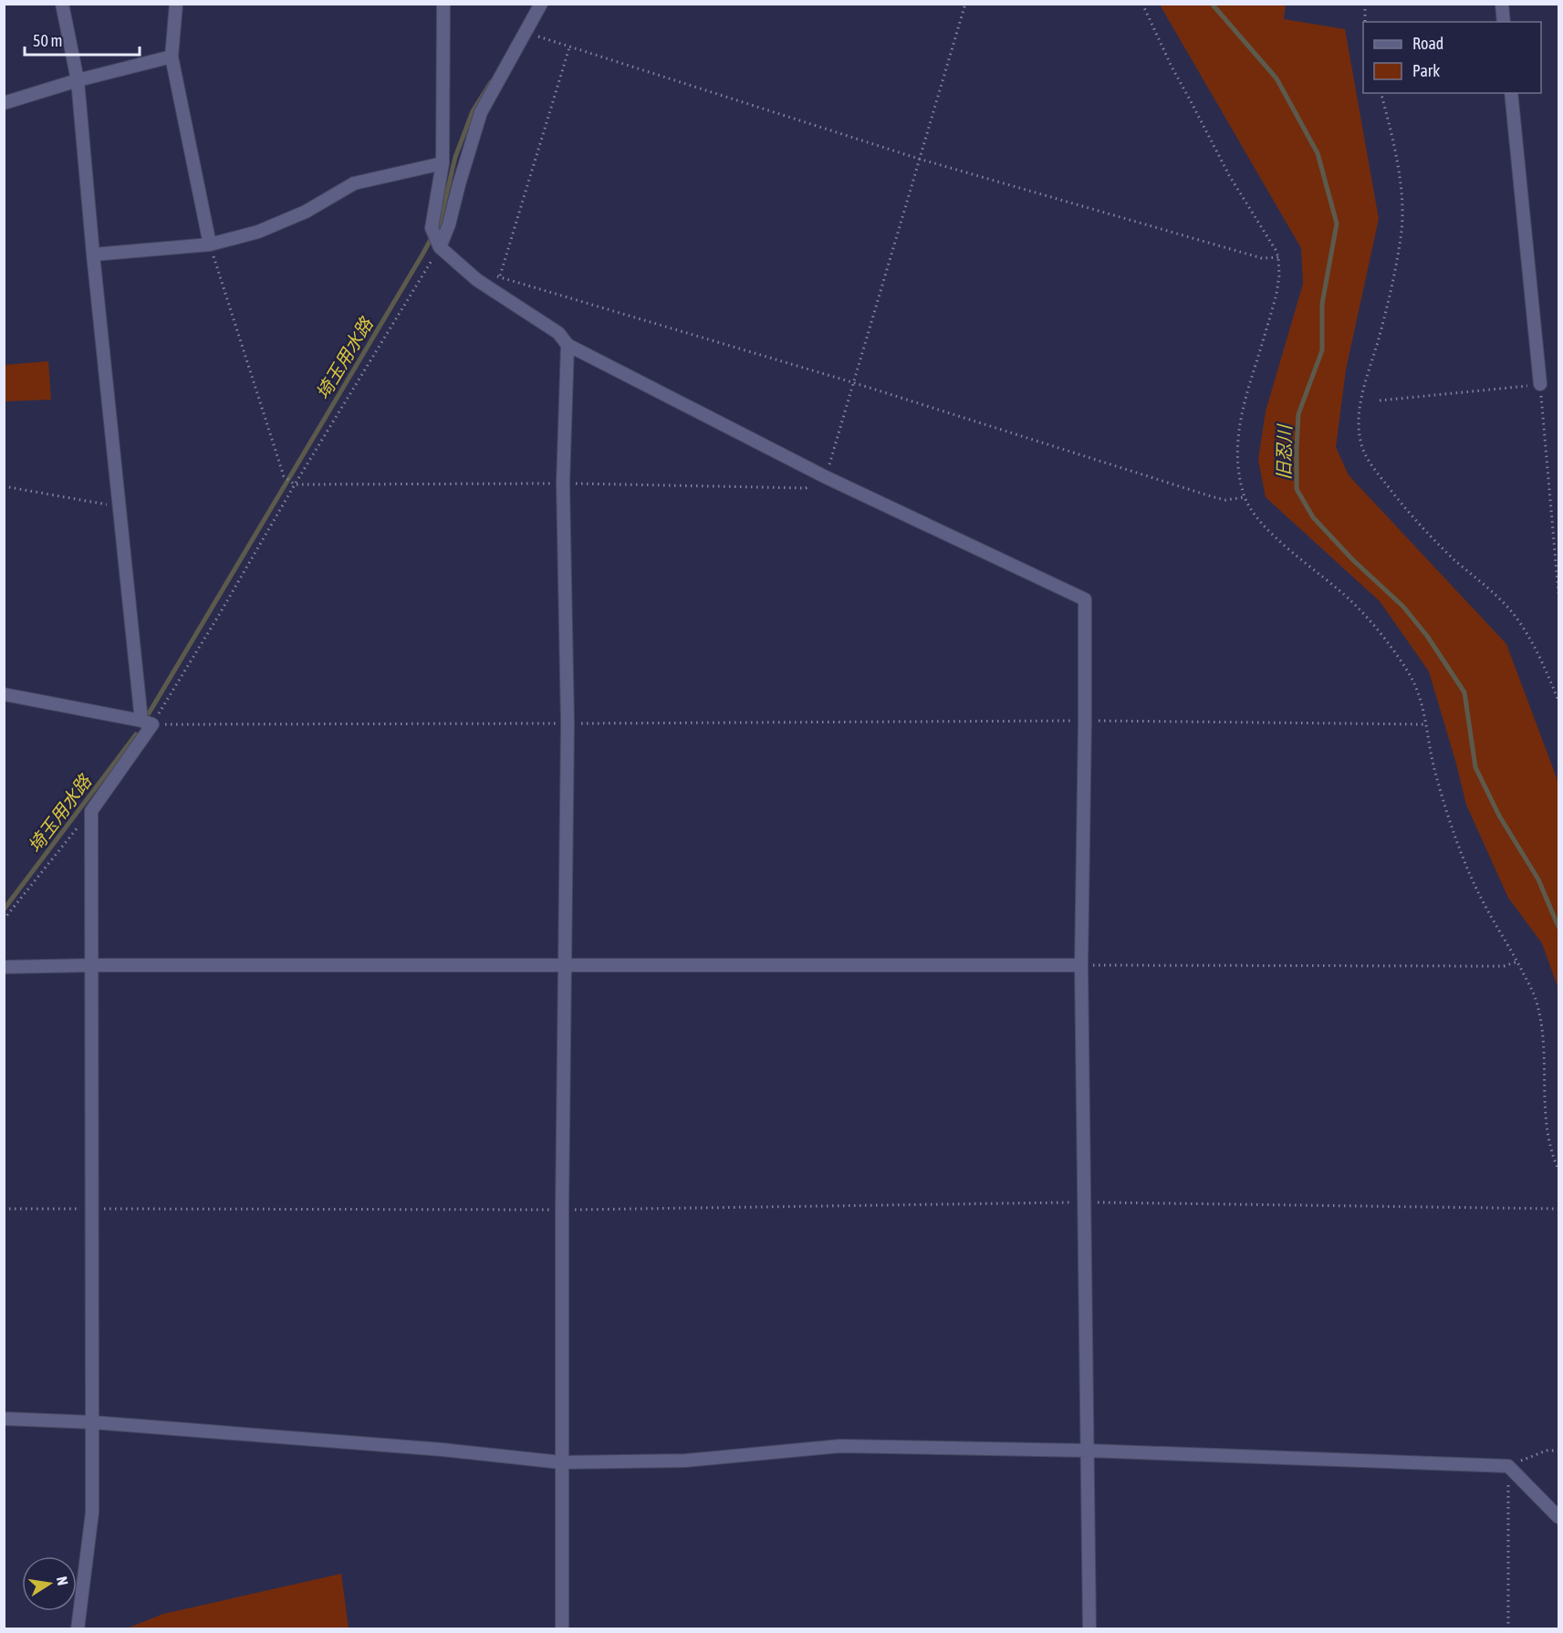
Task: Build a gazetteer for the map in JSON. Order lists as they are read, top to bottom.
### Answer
{
  "water": ["埼玉用水路", "旧忍川"],
  "legend": ["Road", "Park"],
  "scale_bar": "50 m",
  "north": "right"
}
